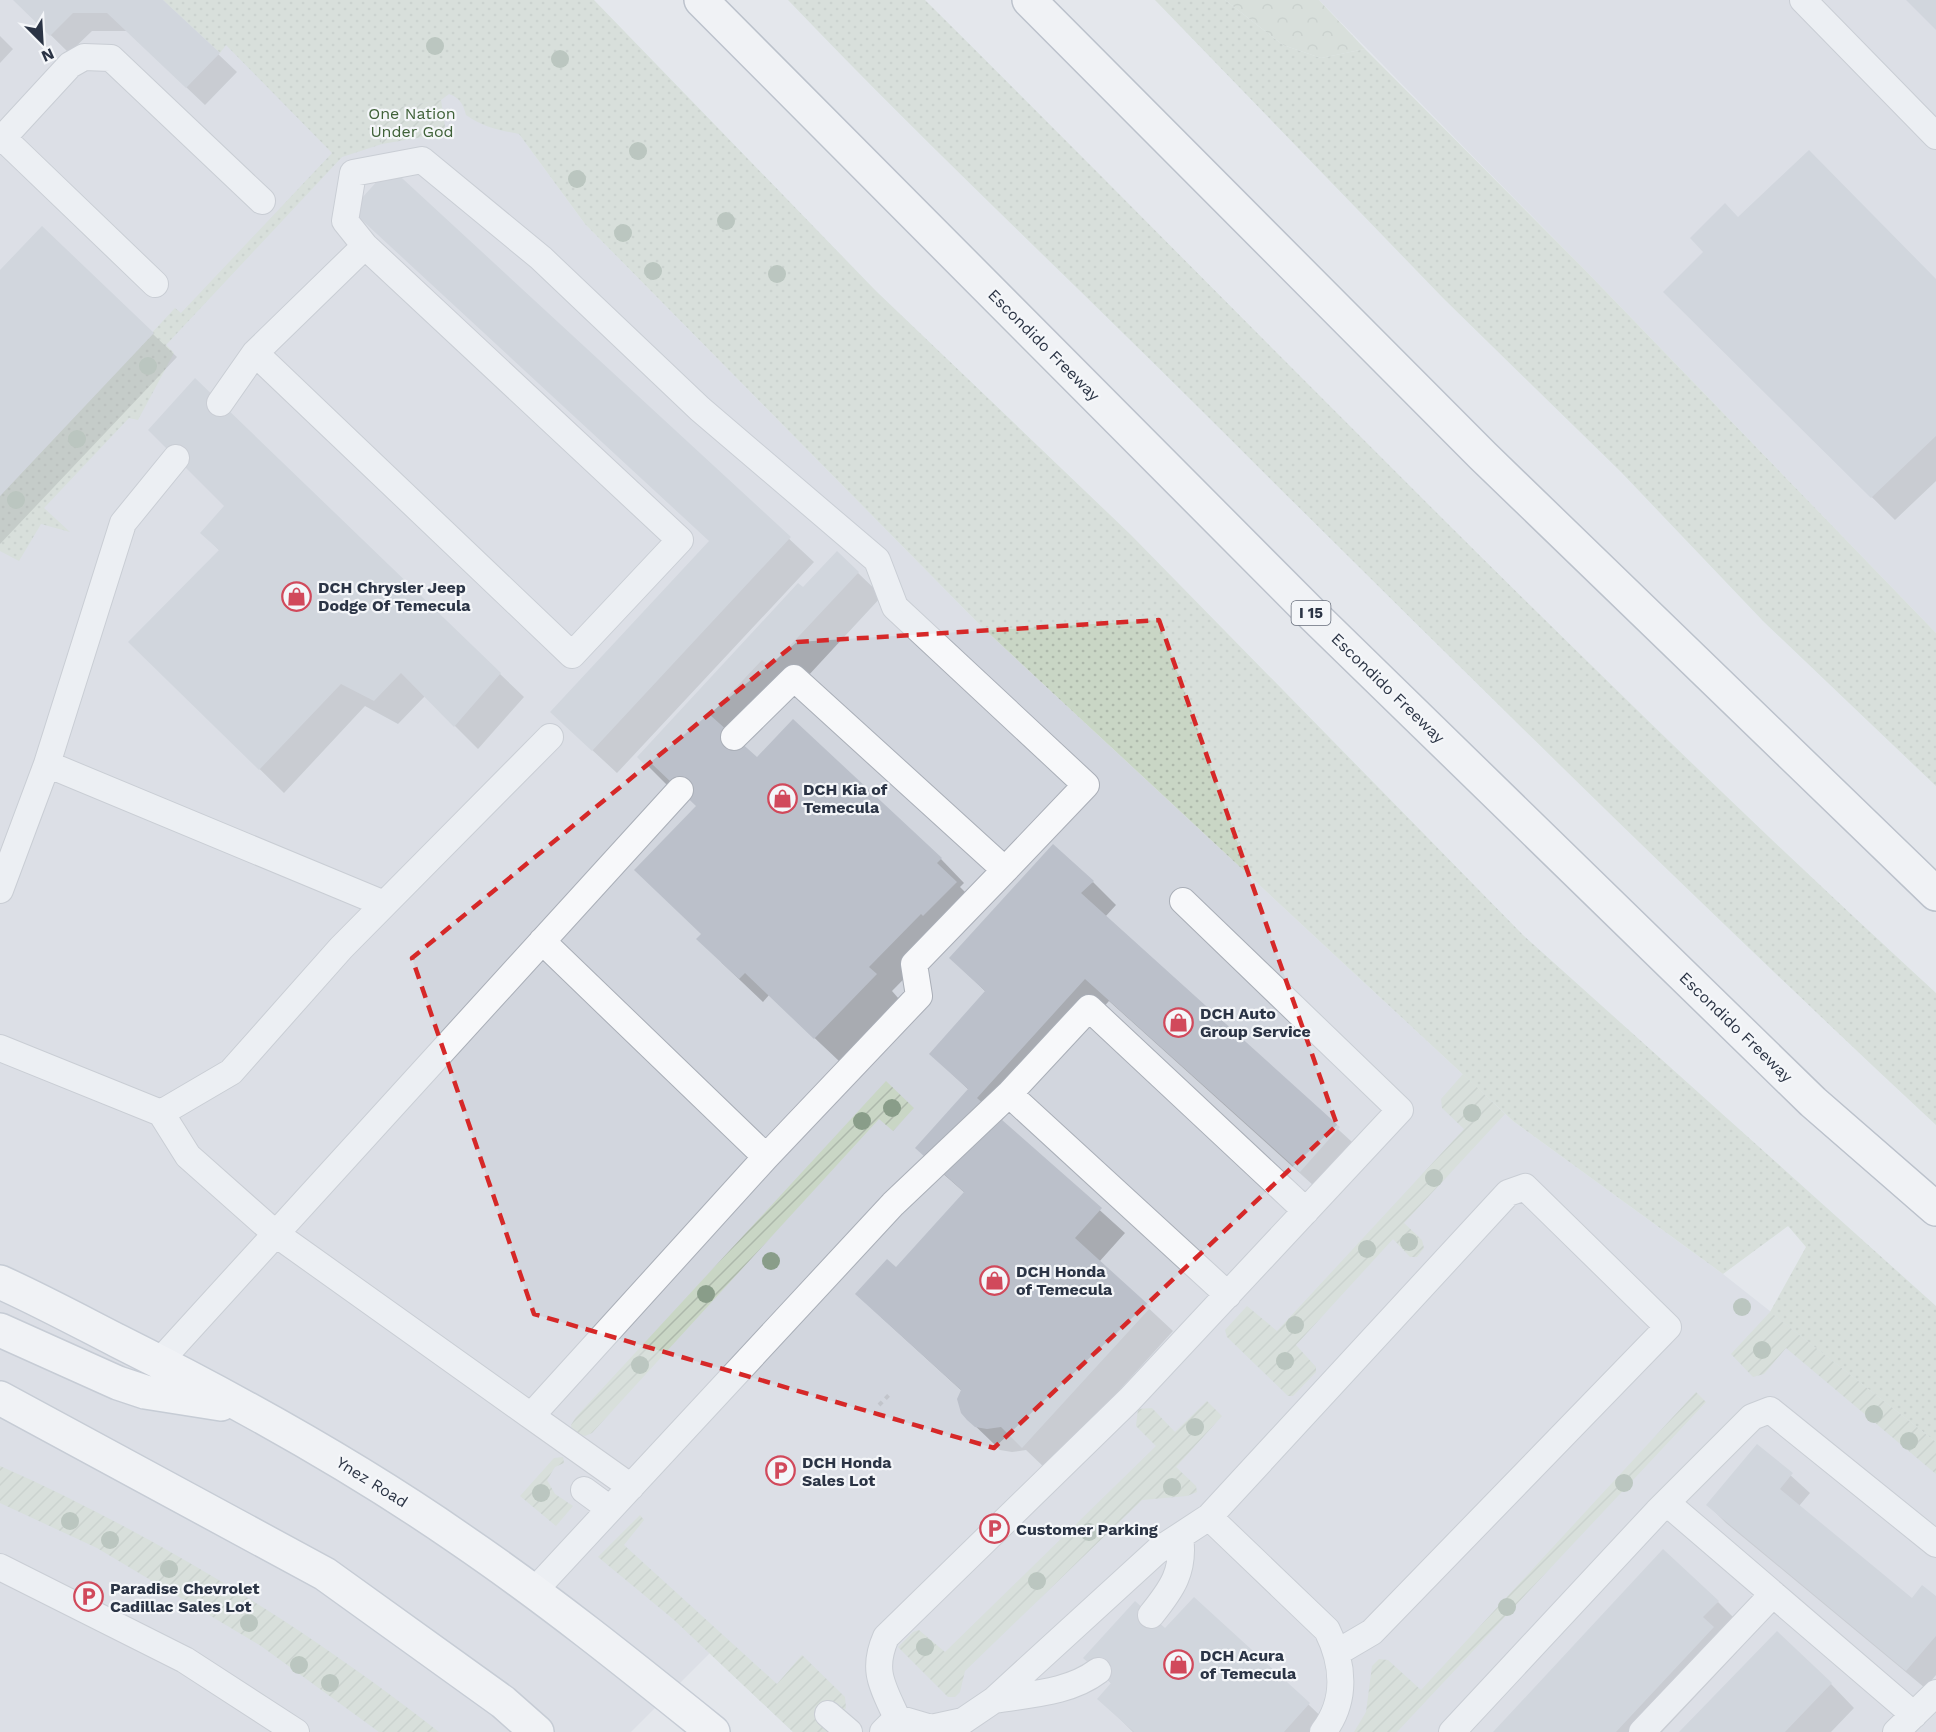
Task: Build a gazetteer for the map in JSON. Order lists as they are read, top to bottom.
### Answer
{
  "streets": {
    "main road": ["Escondido Freeway", "I 15", "Ynez Road"]
  },
  "parks": ["One Nation Under God"],
  "places": {
    "shop": [
      "DCH Chrysler Jeep Dodge Of Temecula",
      "DCH Kia of Temecula",
      "DCH Auto Group Service",
      "DCH Honda of Temecula",
      "DCH Acura of Temecula"
    ],
    "parking": ["DCH Honda Sales Lot", "Customer Parking", "Paradise Chevrolet Cadillac Sales Lot"]
  },
  "north": "bottom right"
}
